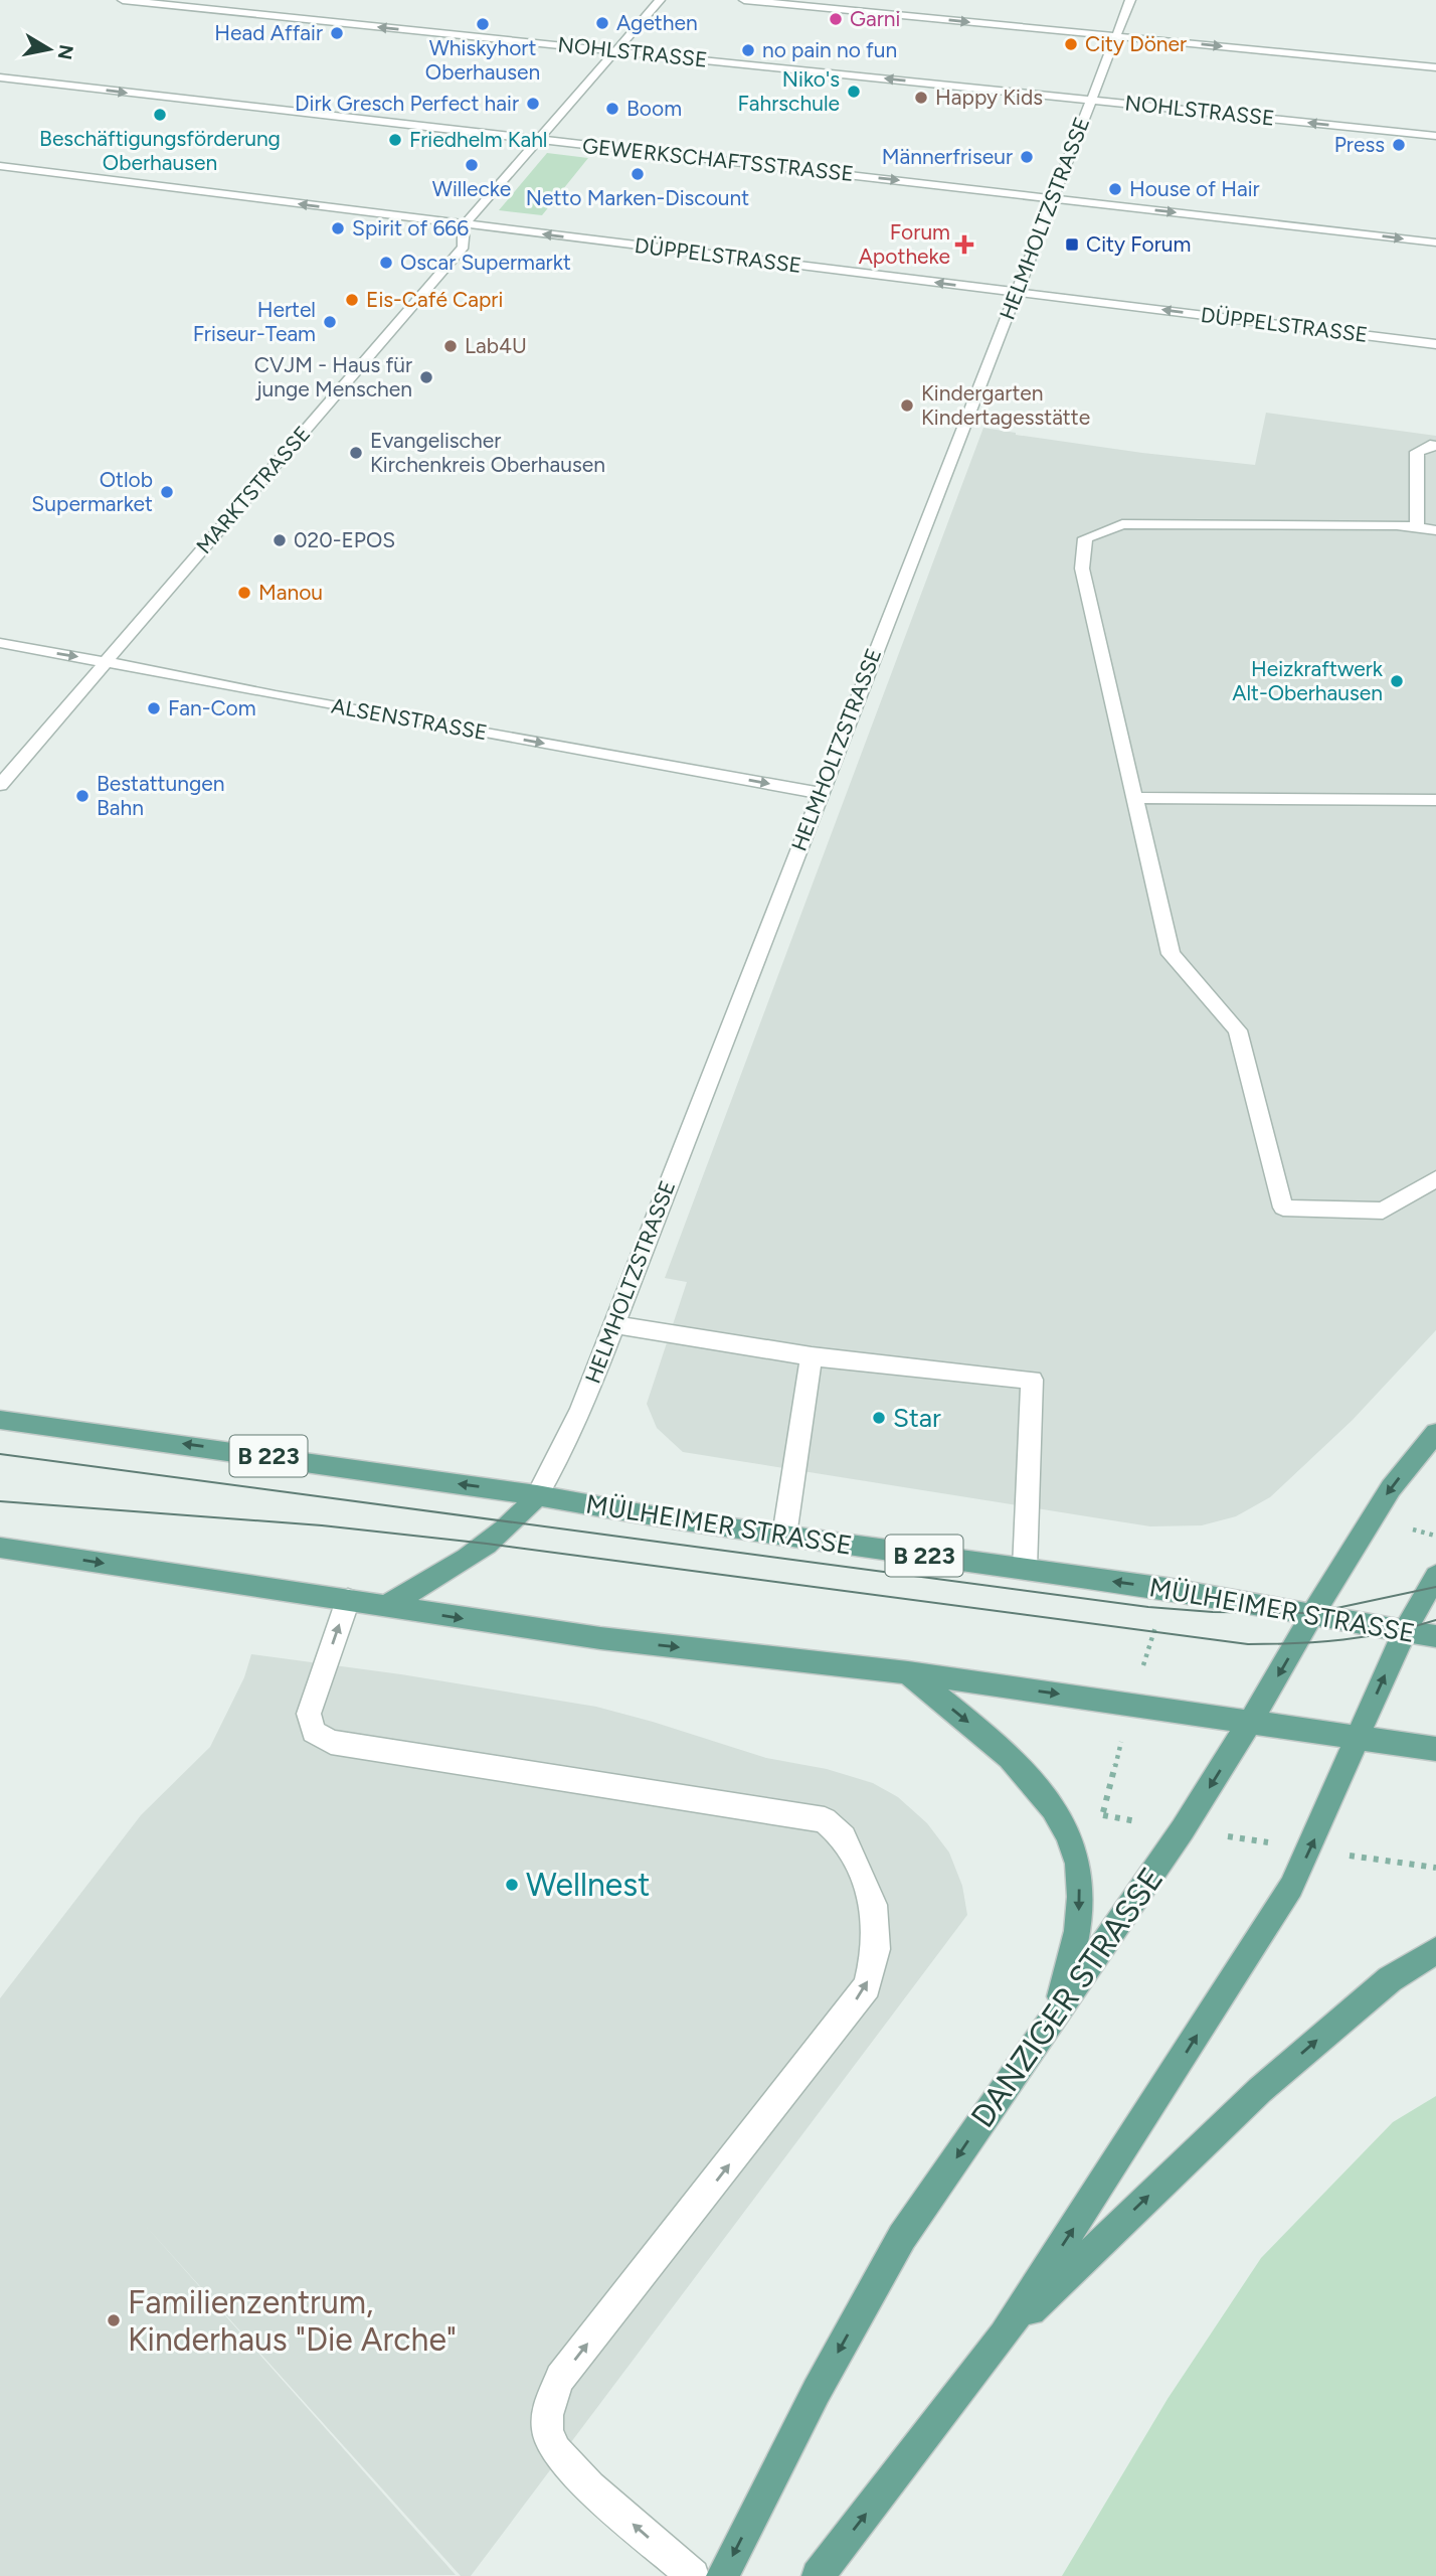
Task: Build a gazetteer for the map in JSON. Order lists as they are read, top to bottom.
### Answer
{
  "streets": {
    "main road": ["B 223", "MÜLHEIMER STRASSE", "DANZIGER STRASSE"],
    "street": [
      "NOHLSTRASSE",
      "GEWERKSCHAFTSSTRASSE",
      "HELMHOLTZSTRASSE",
      "DÜPPELSTRASSE",
      "MARKTSTRASSE",
      "ALSENSTRASSE"
    ]
  },
  "crossings": [
    ["NOHLSTRASSE", "HELMHOLTZSTRASSE"],
    ["NOHLSTRASSE", "MARKTSTRASSE"],
    ["GEWERKSCHAFTSSTRASSE", "HELMHOLTZSTRASSE"],
    ["GEWERKSCHAFTSSTRASSE", "MARKTSTRASSE"],
    ["HELMHOLTZSTRASSE", "DÜPPELSTRASSE"],
    ["HELMHOLTZSTRASSE", "ALSENSTRASSE"],
    ["HELMHOLTZSTRASSE", "MÜLHEIMER STRASSE"],
    ["DÜPPELSTRASSE", "MARKTSTRASSE"],
    ["MARKTSTRASSE", "ALSENSTRASSE"],
    ["MÜLHEIMER STRASSE", "DANZIGER STRASSE"]
  ],
  "one_way": ["DÜPPELSTRASSE", "ALSENSTRASSE"],
  "places": {
    "other": [
      "Garni",
      "Agethen",
      "Whiskyhort Oberhausen",
      "Head Affair",
      "City Döner",
      "no pain no fun",
      "Niko's Fahrschule",
      "Happy Kids",
      "Dirk Gresch Perfect hair",
      "Boom",
      "Beschäftigungsförderung Oberhausen",
      "Friedhelm Kahl",
      "Press",
      "Männerfriseur",
      "Willecke",
      "Netto Marken-Discount",
      "House of Hair",
      "Spirit of 666",
      "Oscar Supermarkt",
      "Eis-Café Capri",
      "Hertel Friseur-Team",
      "Lab4U",
      "CVJM - Haus für junge Menschen",
      "Kindergarten Kindertagesstätte",
      "Evangelischer Kirchenkreis Oberhausen",
      "Otlob Supermarket",
      "020-EPOS",
      "Manou",
      "Heizkraftwerk Alt-Oberhausen",
      "Fan-Com",
      "Bestattungen Bahn",
      "Star",
      "Wellnest",
      "Familienzentrum, Kinderhaus \"Die Arche\""
    ],
    "health": ["Forum Apotheke"],
    "transit": ["City Forum"]
  },
  "north": "right"
}
